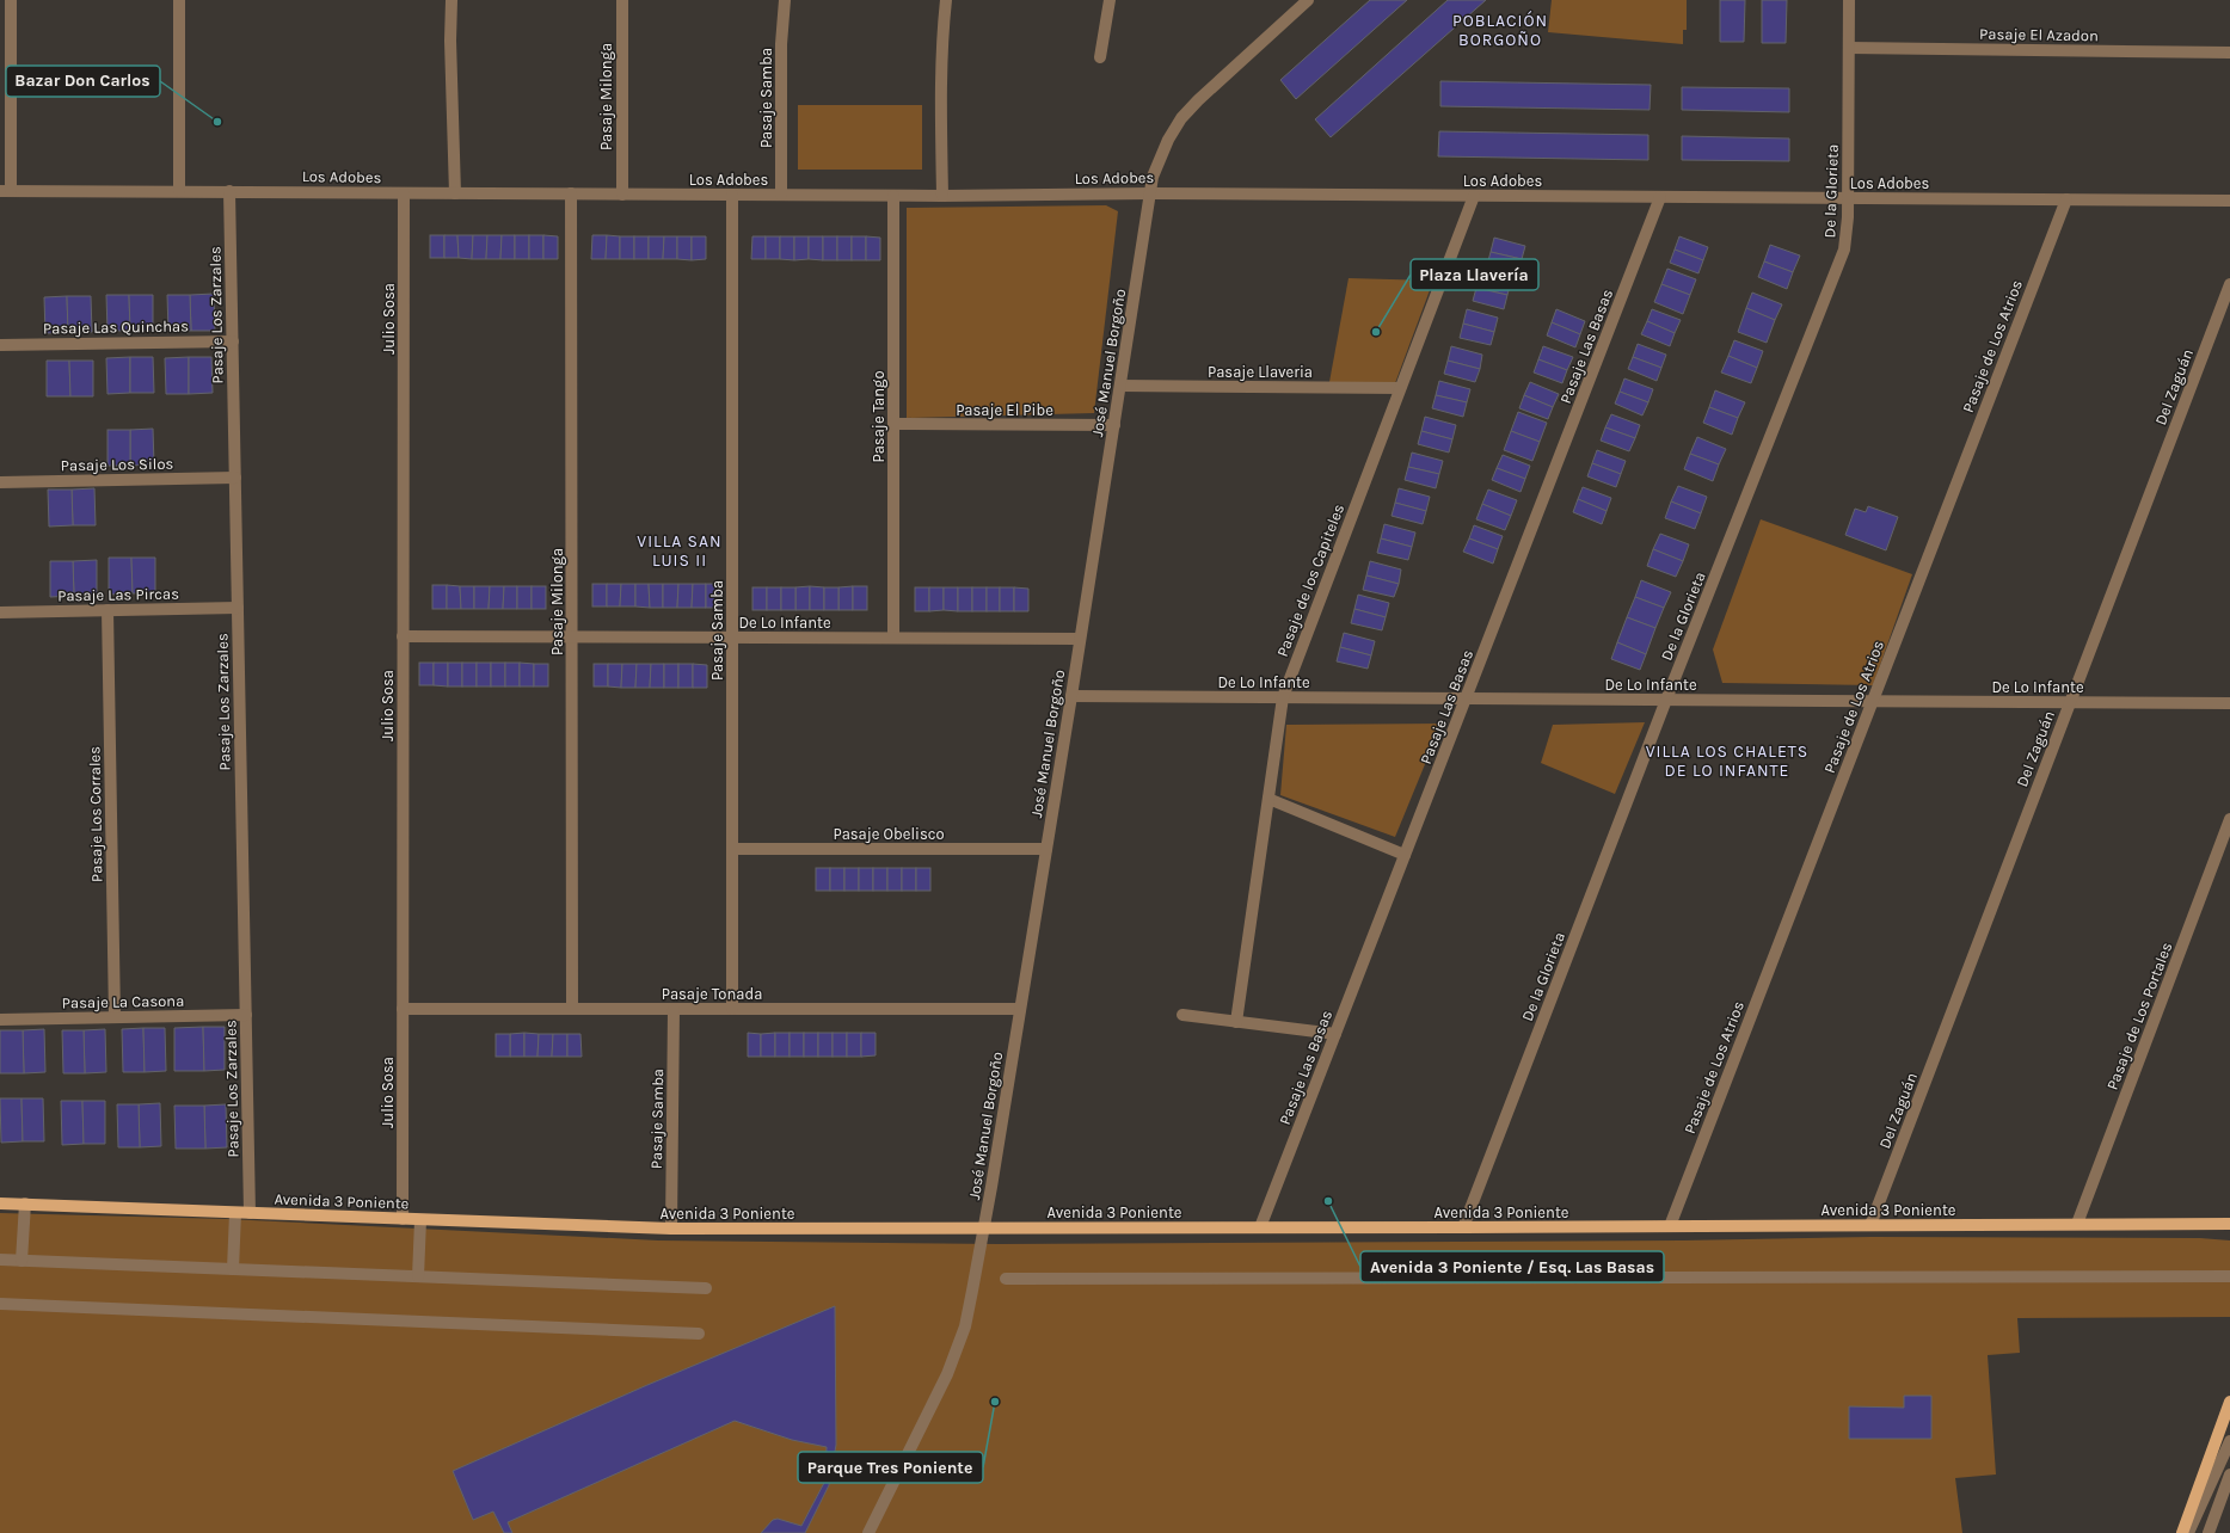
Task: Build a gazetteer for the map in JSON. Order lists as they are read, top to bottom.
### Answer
{
  "streets": {
    "main road": ["Avenida 3 Poniente"],
    "street": [
      "Pasaje El Azadon",
      "Pasaje Milonga",
      "Pasaje Samba",
      "Los Adobes",
      "De la Glorieta",
      "Pasaje Los Zarzales",
      "Julio Sosa",
      "Pasaje Las Quinchas",
      "Pasaje Las Basas",
      "Pasaje de Los Atrios",
      "José Manuel Borgoño",
      "Pasaje Llaveria",
      "Del Zaguán",
      "Pasaje El Pibe",
      "Pasaje Tango",
      "Pasaje Los Silos",
      "Pasaje de los Capiteles",
      "Pasaje Las Pircas",
      "De Lo Infante",
      "Pasaje Los Corrales",
      "Pasaje Obelisco",
      "Pasaje Tonada",
      "Pasaje La Casona",
      "Pasaje de Los Portales"
    ]
  },
  "crossings": [
    ["Pasaje El Azadon", "De la Glorieta"],
    ["Pasaje Milonga", "Los Adobes"],
    ["Pasaje Milonga", "De Lo Infante"],
    ["Pasaje Milonga", "Pasaje Tonada"],
    ["Pasaje Samba", "Los Adobes"],
    ["Pasaje Samba", "De Lo Infante"],
    ["Pasaje Samba", "Pasaje Obelisco"],
    ["Pasaje Samba", "Pasaje Tonada"],
    ["Pasaje Samba", "Avenida 3 Poniente"],
    ["Los Adobes", "De la Glorieta"],
    ["Los Adobes", "Pasaje Los Zarzales"],
    ["Los Adobes", "Julio Sosa"],
    ["Los Adobes", "Pasaje Las Basas"],
    ["Los Adobes", "Pasaje de Los Atrios"],
    ["Los Adobes", "José Manuel Borgoño"],
    ["Los Adobes", "Pasaje Tango"],
    ["Los Adobes", "Pasaje de los Capiteles"],
    ["De la Glorieta", "De Lo Infante"],
    ["De la Glorieta", "Avenida 3 Poniente"],
    ["Pasaje Los Zarzales", "Pasaje Las Quinchas"],
    ["Pasaje Los Zarzales", "Pasaje Los Silos"],
    ["Pasaje Los Zarzales", "Pasaje Las Pircas"],
    ["Pasaje Los Zarzales", "Pasaje La Casona"],
    ["Pasaje Los Zarzales", "Avenida 3 Poniente"],
    ["Julio Sosa", "De Lo Infante"],
    ["Julio Sosa", "Pasaje Tonada"],
    ["Julio Sosa", "Avenida 3 Poniente"],
    ["Pasaje Las Basas", "De Lo Infante"],
    ["Pasaje Las Basas", "Avenida 3 Poniente"],
    ["Pasaje de Los Atrios", "De Lo Infante"],
    ["Pasaje de Los Atrios", "Avenida 3 Poniente"],
    ["José Manuel Borgoño", "Pasaje Llaveria"],
    ["José Manuel Borgoño", "Pasaje El Pibe"],
    ["José Manuel Borgoño", "De Lo Infante"],
    ["José Manuel Borgoño", "Pasaje Obelisco"],
    ["José Manuel Borgoño", "Pasaje Tonada"],
    ["José Manuel Borgoño", "Avenida 3 Poniente"],
    ["Pasaje Llaveria", "Pasaje de los Capiteles"],
    ["Del Zaguán", "De Lo Infante"],
    ["Del Zaguán", "Avenida 3 Poniente"],
    ["Pasaje El Pibe", "Pasaje Tango"],
    ["Pasaje Tango", "De Lo Infante"],
    ["Pasaje de los Capiteles", "De Lo Infante"],
    ["Pasaje Las Pircas", "Pasaje Los Corrales"],
    ["Pasaje Los Corrales", "Pasaje La Casona"],
    ["Pasaje de Los Portales", "Avenida 3 Poniente"]
  ],
  "districts": ["POBLACIÓN BORGOÑO", "VILLA SAN LUIS II", "VILLA LOS CHALETS DE LO INFANTE"],
  "places": [
    "Bazar Don Carlos",
    "Plaza Llavería",
    "Avenida 3 Poniente / Esq. Las Basas",
    "Parque Tres Poniente"
  ]
}
